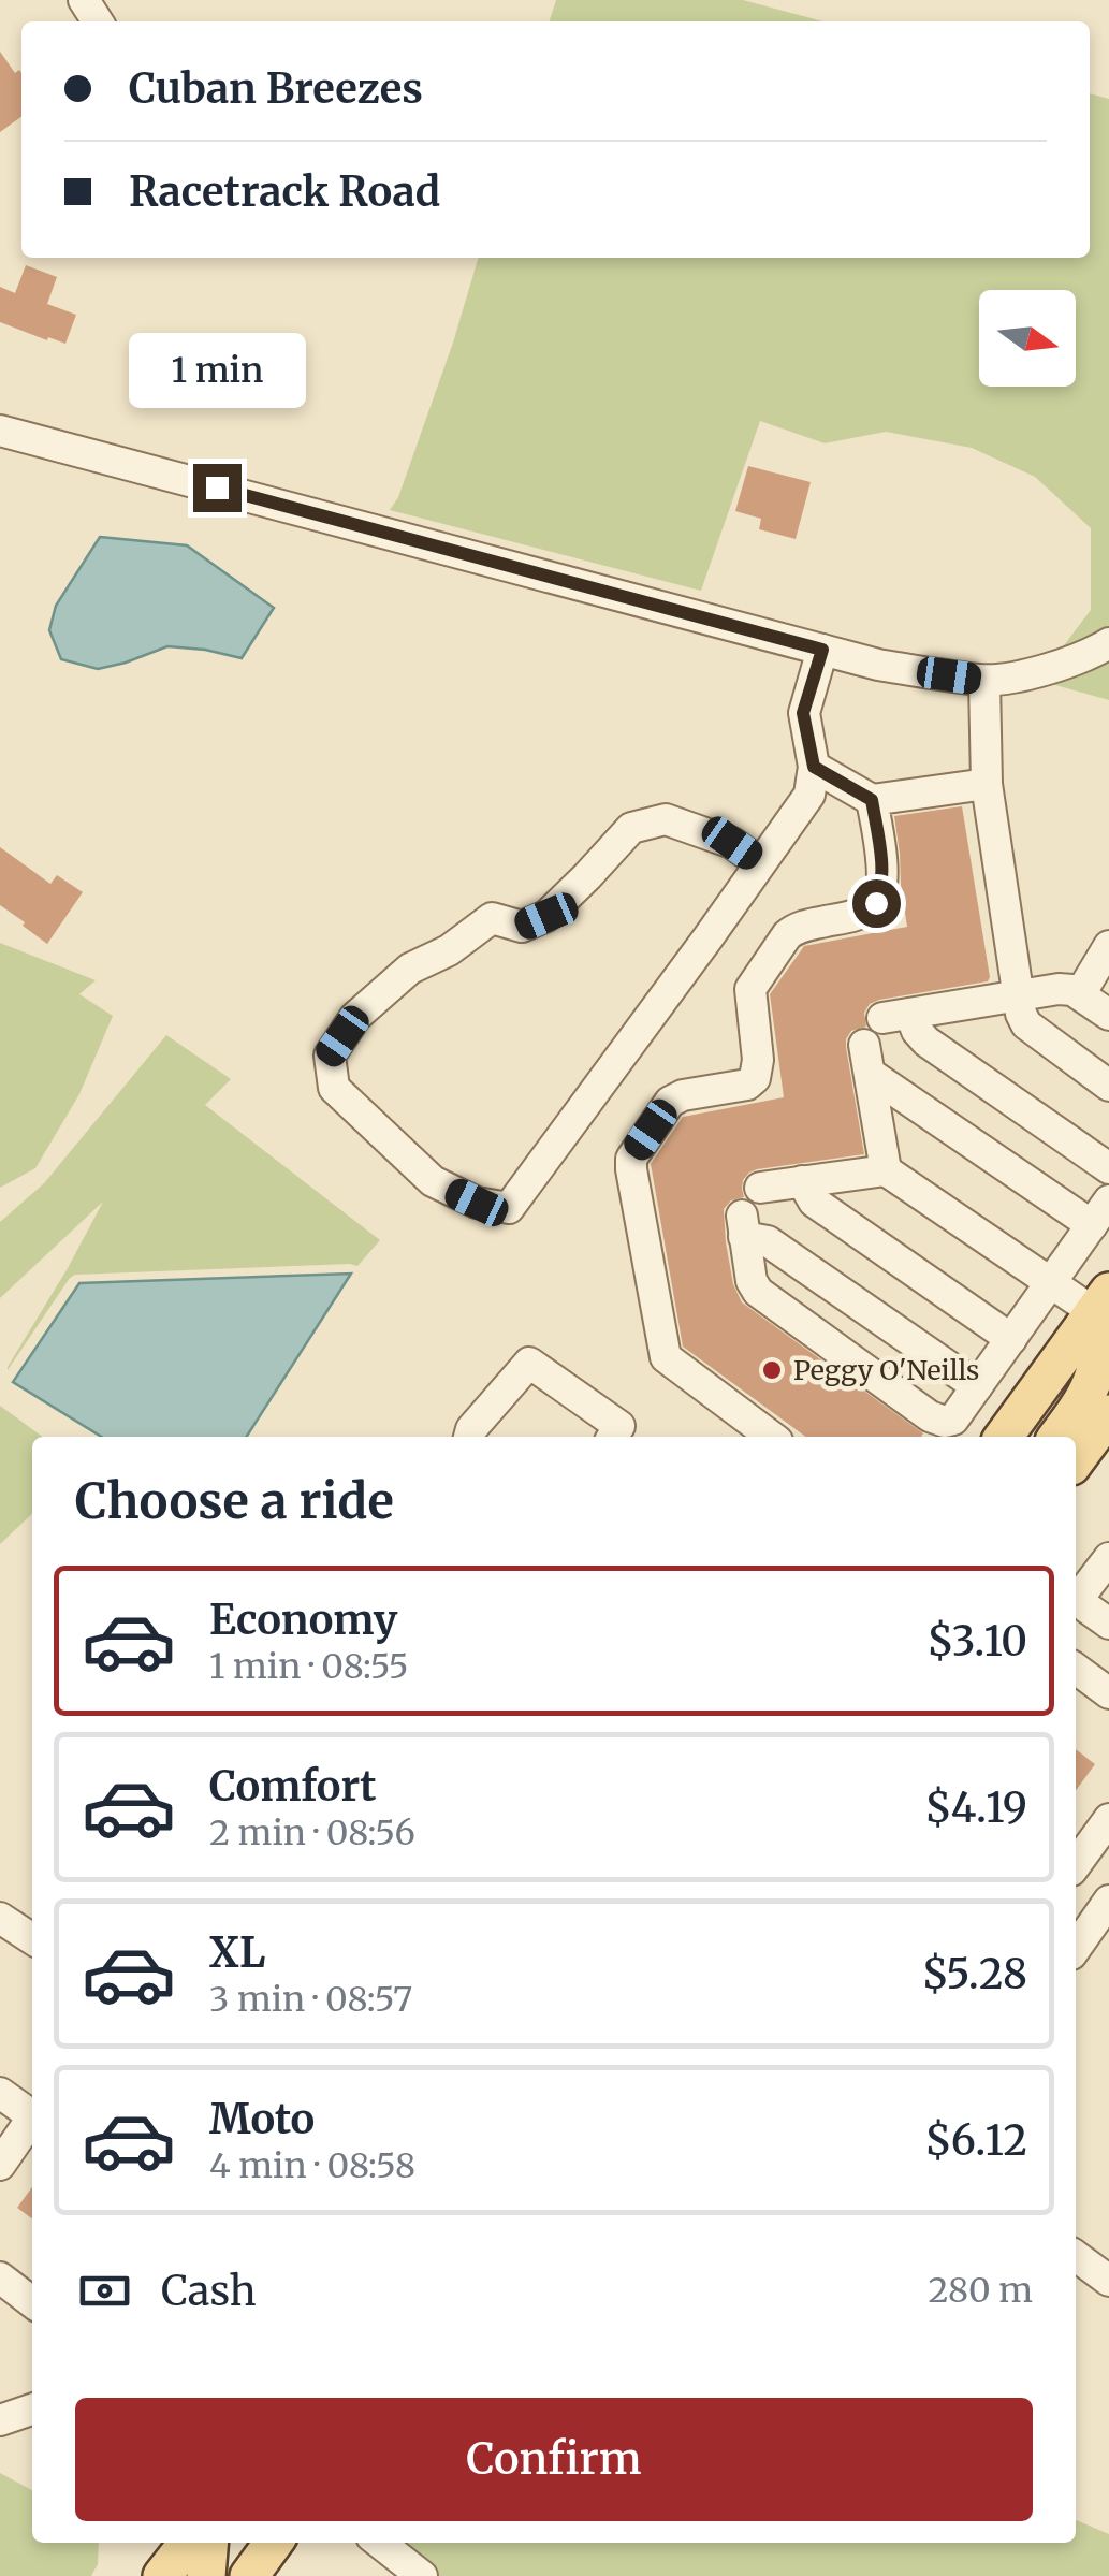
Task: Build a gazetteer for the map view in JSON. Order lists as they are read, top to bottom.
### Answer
{
  "places": ["Peggy O'Neills"],
  "north": "right",
  "page": {
    "banner": ["Cuban Breezes", "Racetrack Road"],
    "bubble": "1 min",
    "heading": "Choose a ride",
    "list": [
      {
        "name": "Economy",
        "note": "1 min · 08:55",
        "value": "$3.10"
      },
      {
        "name": "Comfort",
        "note": "2 min · 08:56",
        "value": "$4.19"
      },
      {
        "name": "XL",
        "note": "3 min · 08:57",
        "value": "$5.28"
      },
      {
        "name": "Moto",
        "note": "4 min · 08:58",
        "value": "$6.12"
      }
    ],
    "pay": ["Cash", "280 m"],
    "buttons": "Confirm"
  }
}
